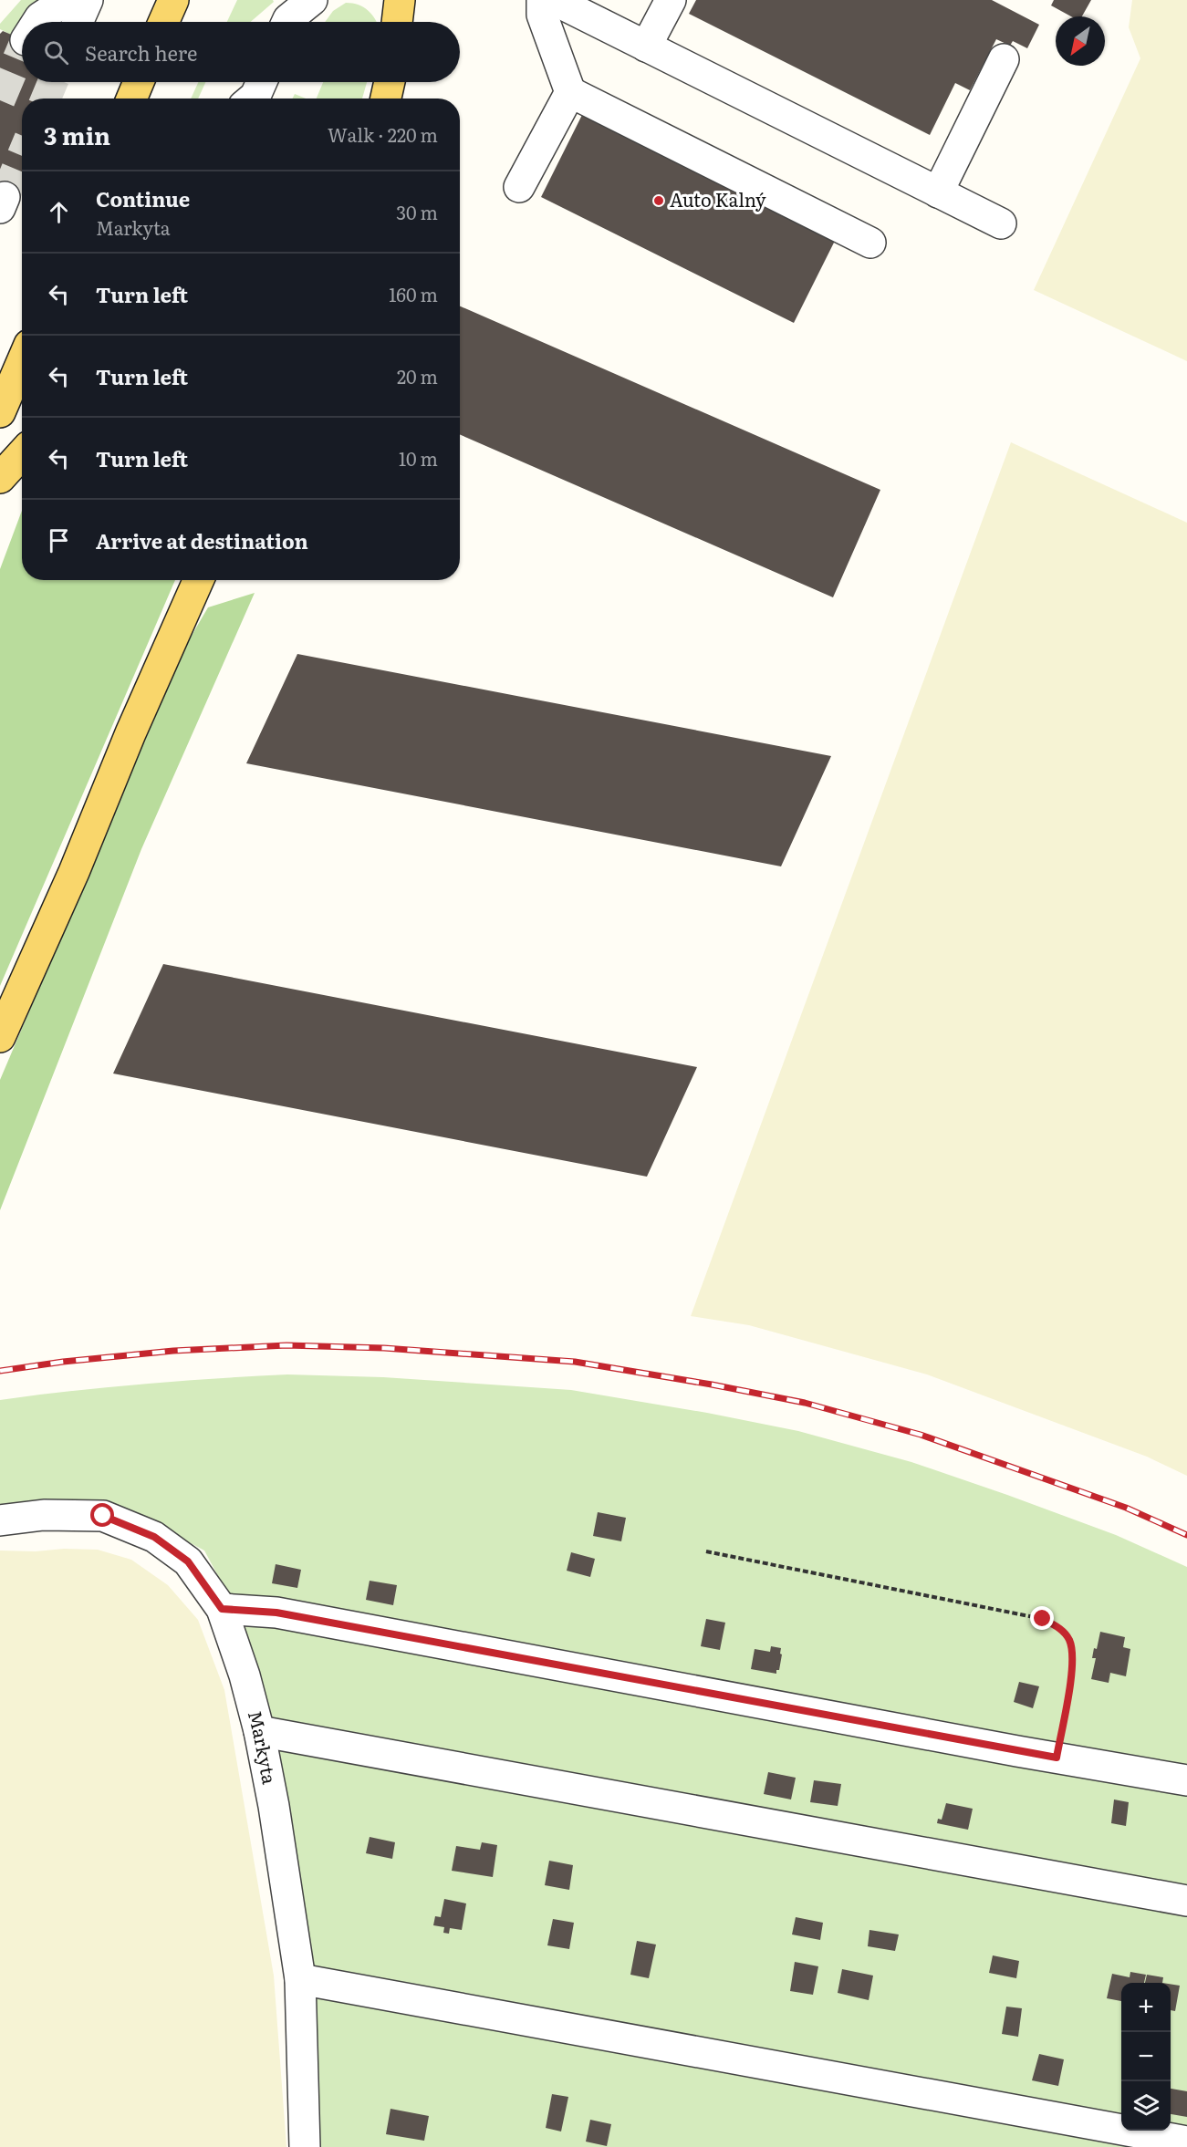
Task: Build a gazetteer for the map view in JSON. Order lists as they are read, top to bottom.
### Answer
{
  "streets": {
    "street": ["Markyta"]
  },
  "places": ["Auto Kalný"],
  "north": "bottom left",
  "page": {
    "search": "Search here",
    "heading": ["3 min", "Walk · 220 m"],
    "list": [
      ["Continue", "Markyta", "30 m"],
      ["Turn left", "160 m"],
      ["Turn left", "20 m"],
      ["Turn left", "10 m"],
      "Arrive at destination"
    ],
    "map_buttons": ["+", "−"]
  }
}
